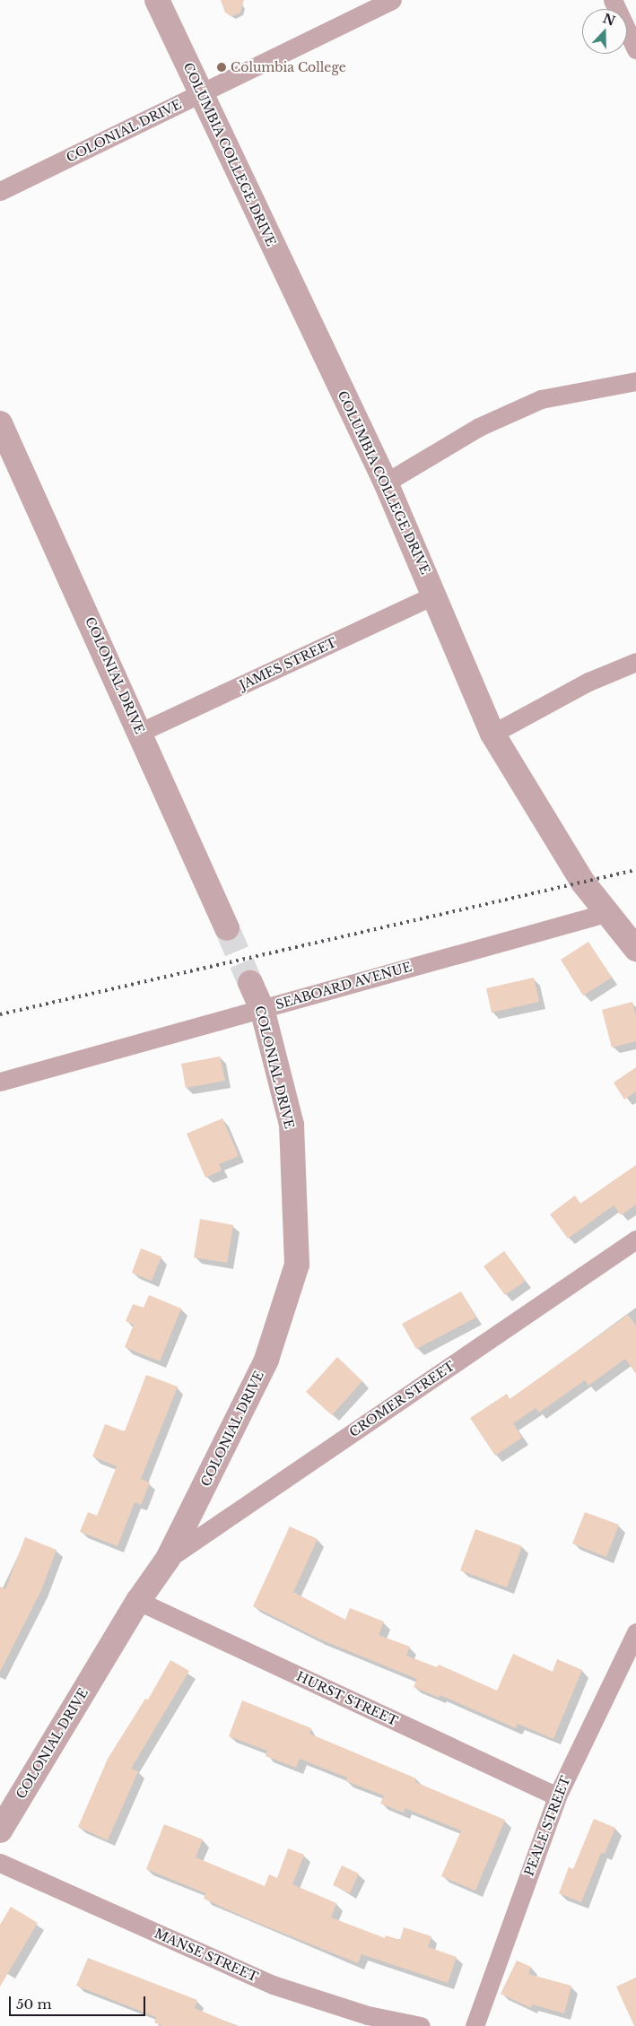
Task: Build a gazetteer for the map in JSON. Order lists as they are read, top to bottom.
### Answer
{
  "streets": {
    "street": [
      "COLONIAL DRIVE",
      "COLUMBIA COLLEGE DRIVE",
      "JAMES STREET",
      "SEABOARD AVENUE",
      "CROMER STREET",
      "HURST STREET",
      "PEALE STREET",
      "MANSE STREET"
    ]
  },
  "crossings": [
    ["COLONIAL DRIVE", "COLUMBIA COLLEGE DRIVE"],
    ["COLONIAL DRIVE", "JAMES STREET"],
    ["COLONIAL DRIVE", "SEABOARD AVENUE"],
    ["COLONIAL DRIVE", "CROMER STREET"],
    ["COLONIAL DRIVE", "HURST STREET"],
    ["COLUMBIA COLLEGE DRIVE", "JAMES STREET"],
    ["COLUMBIA COLLEGE DRIVE", "SEABOARD AVENUE"],
    ["HURST STREET", "PEALE STREET"]
  ],
  "places": ["Columbia College"],
  "scale_bar": "50 m",
  "north": "top"
}
